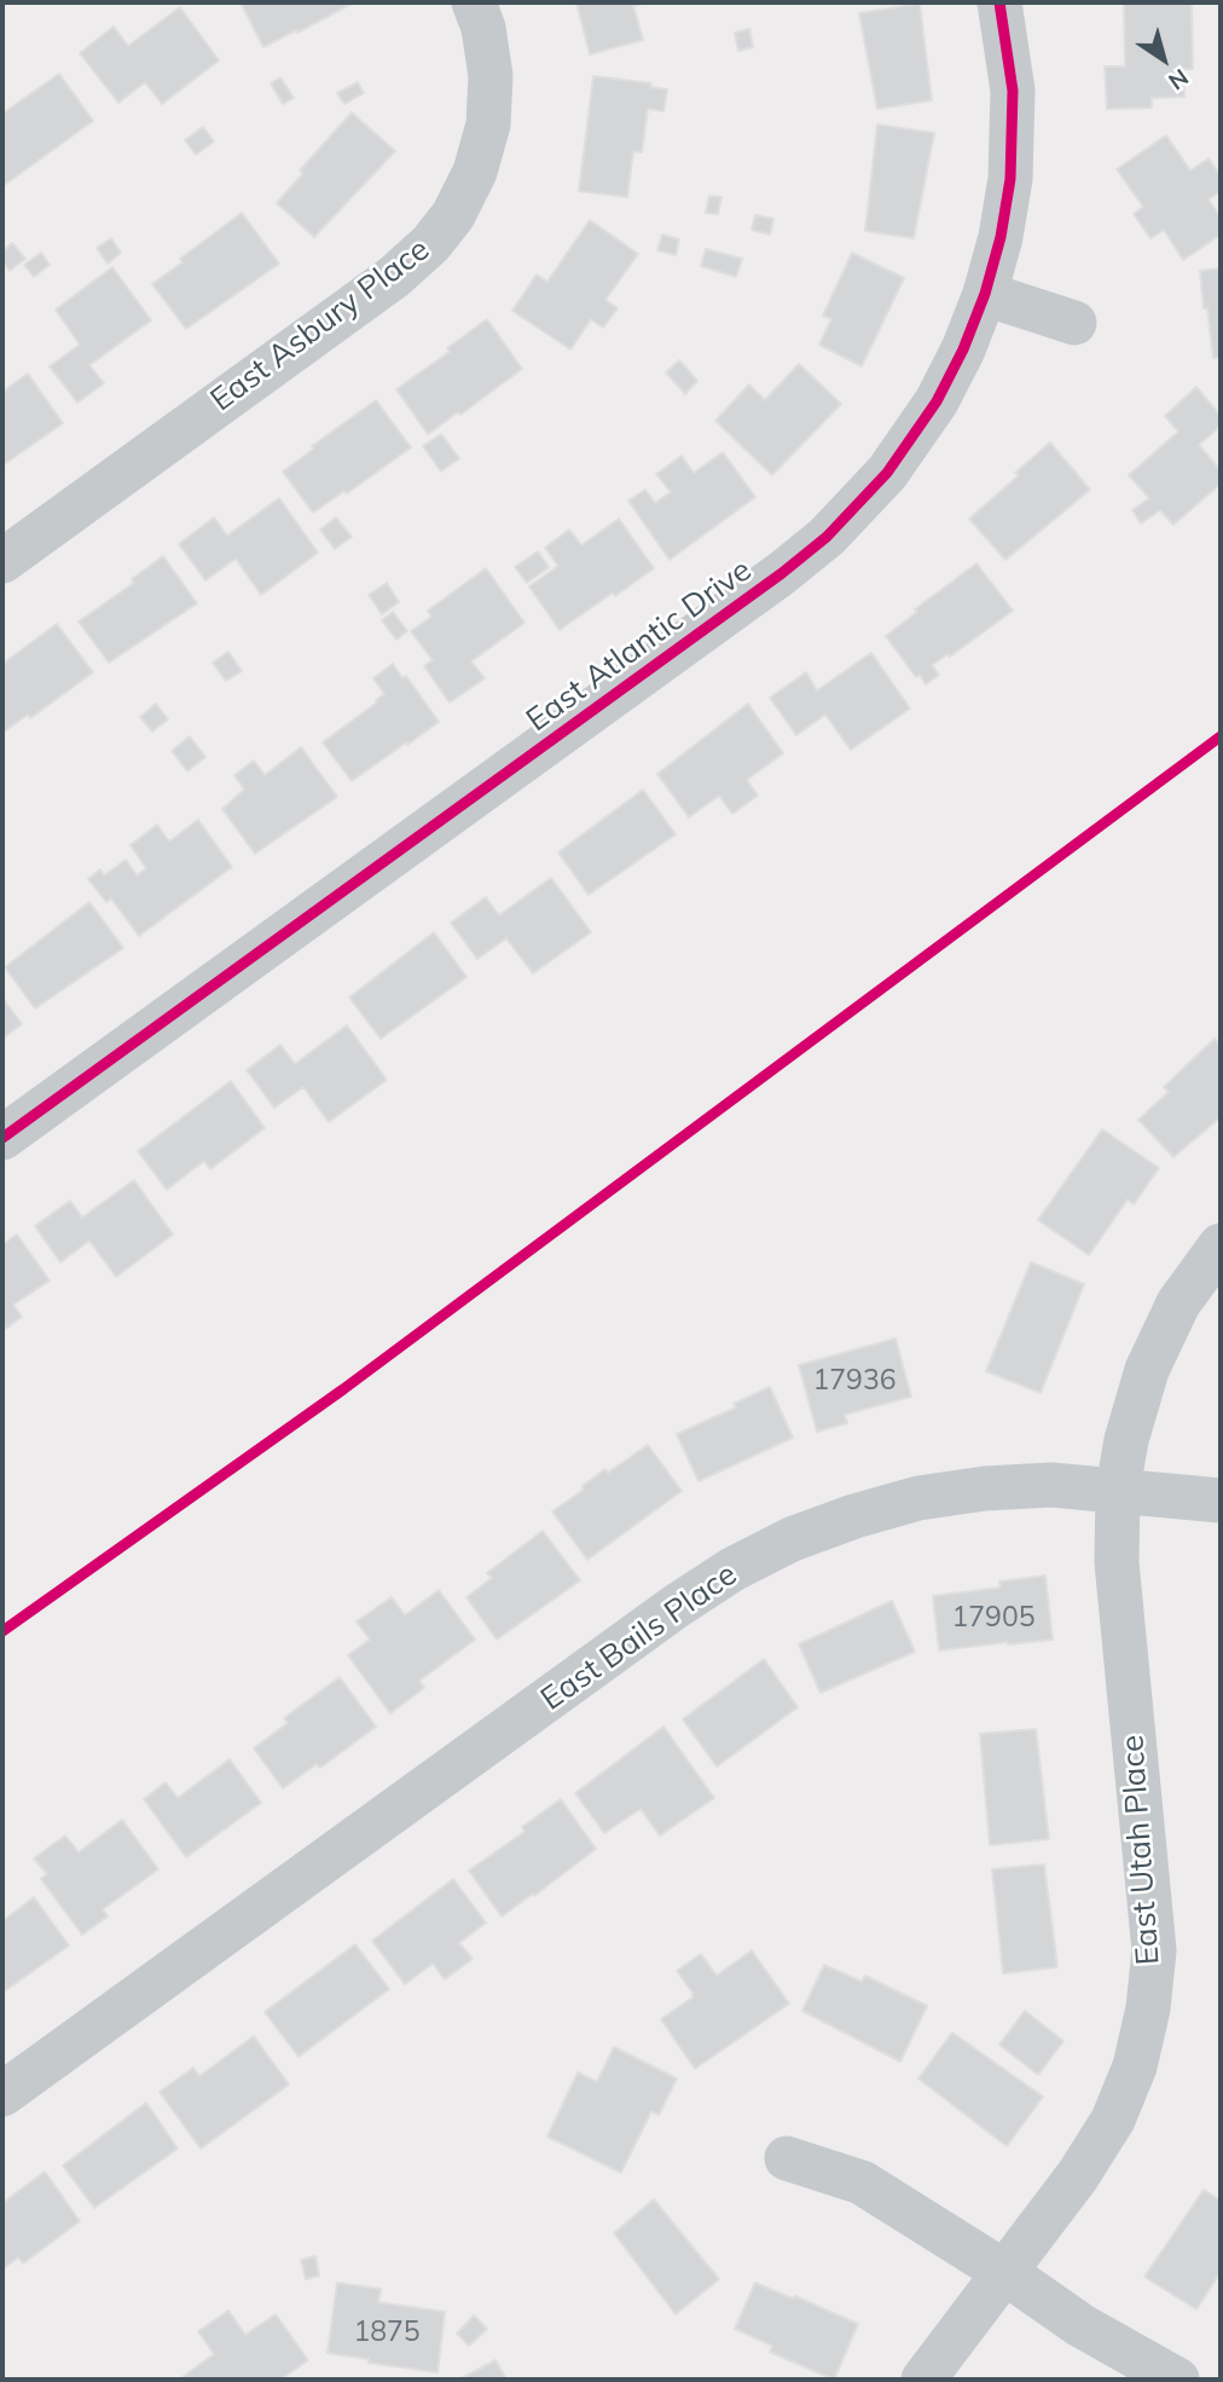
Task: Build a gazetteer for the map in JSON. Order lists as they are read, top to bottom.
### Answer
{
  "streets": {
    "street": [
      "East Asbury Place",
      "East Atlantic Drive",
      "East Bails Place",
      "East Utah Place"
    ]
  },
  "crossings": [
    ["East Bails Place", "East Utah Place"]
  ],
  "house_numbers": ["17936", "17905", "1875"],
  "north": "bottom right"
}
